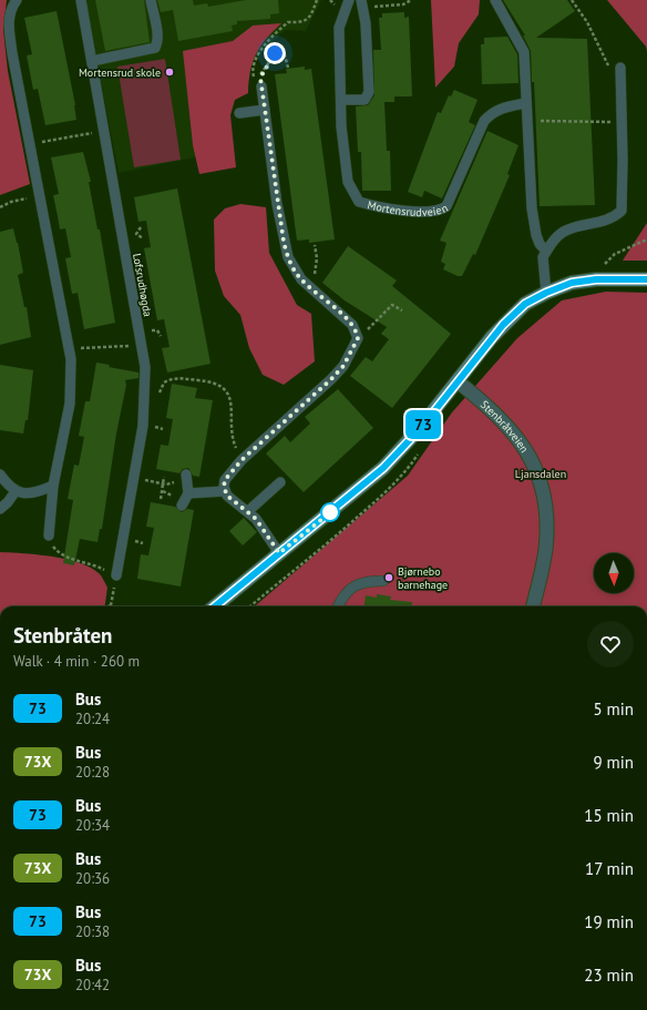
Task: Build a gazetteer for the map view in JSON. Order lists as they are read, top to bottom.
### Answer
{
  "streets": {
    "street": ["Stenbråtveien"],
    "lane": ["Mortensrudveien", "Lofsrudhøgda"]
  },
  "parks": ["Ljansdalen"],
  "places": ["Mortensrud skole", "Bjørnebo barnehage"],
  "lines": ["bus line 73"],
  "north": "bottom",
  "page": {
    "on_map": "73",
    "heading": ["Stenbråten", "Walk · 4 min · 260 m"],
    "list": [
      {
        "mark": "73",
        "name": "Bus",
        "note": "20:24",
        "value": "5 min"
      },
      {
        "mark": "73X",
        "name": "Bus",
        "note": "20:28",
        "value": "9 min"
      },
      {
        "mark": "73",
        "name": "Bus",
        "note": "20:34",
        "value": "15 min"
      },
      {
        "mark": "73X",
        "name": "Bus",
        "note": "20:36",
        "value": "17 min"
      },
      {
        "mark": "73",
        "name": "Bus",
        "note": "20:38",
        "value": "19 min"
      },
      {
        "mark": "73X",
        "name": "Bus",
        "note": "20:42",
        "value": "23 min"
      }
    ]
  }
}
